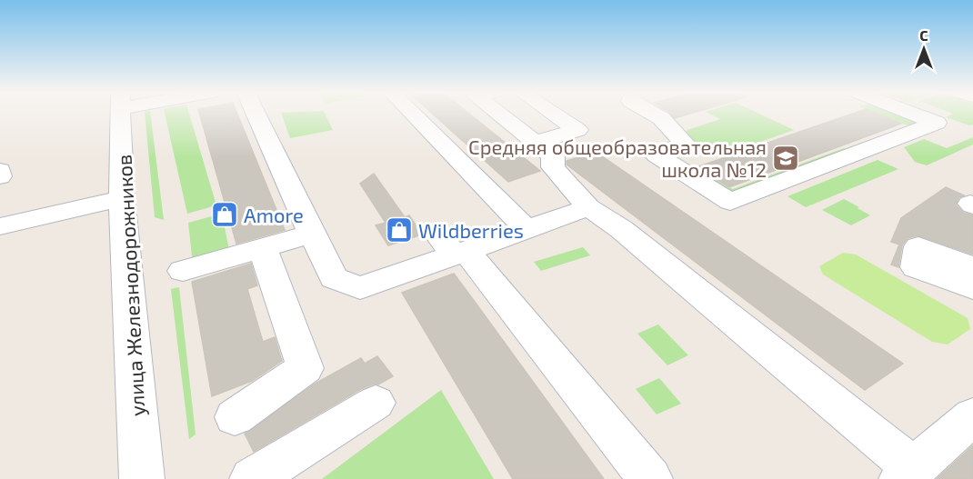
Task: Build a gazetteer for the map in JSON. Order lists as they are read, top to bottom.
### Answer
{
  "streets": {
    "street": ["улица Железнодорожников"]
  },
  "places": {
    "school or university": ["Средняя общеобразовательная школа №12"],
    "shop": ["Amore", "Wildberries"]
  },
  "north": "top"
}
